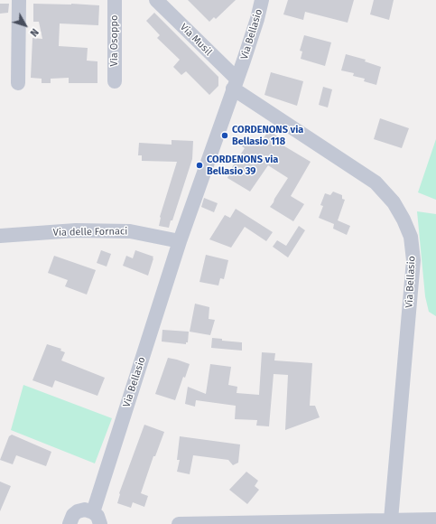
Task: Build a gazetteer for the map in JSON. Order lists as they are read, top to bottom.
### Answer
{
  "streets": {
    "street": [
      "Via Bellasio",
      "Via Musil",
      "Via Osoppo",
      "Via delle Fornaci"
    ]
  },
  "crossings": [
    ["Via Bellasio", "Via Musil"],
    ["Via Bellasio", "Via delle Fornaci"]
  ],
  "places": ["CORDENONS via Bellasio 118", "CORDENONS via Bellasio 39"],
  "north": "bottom right"
}
